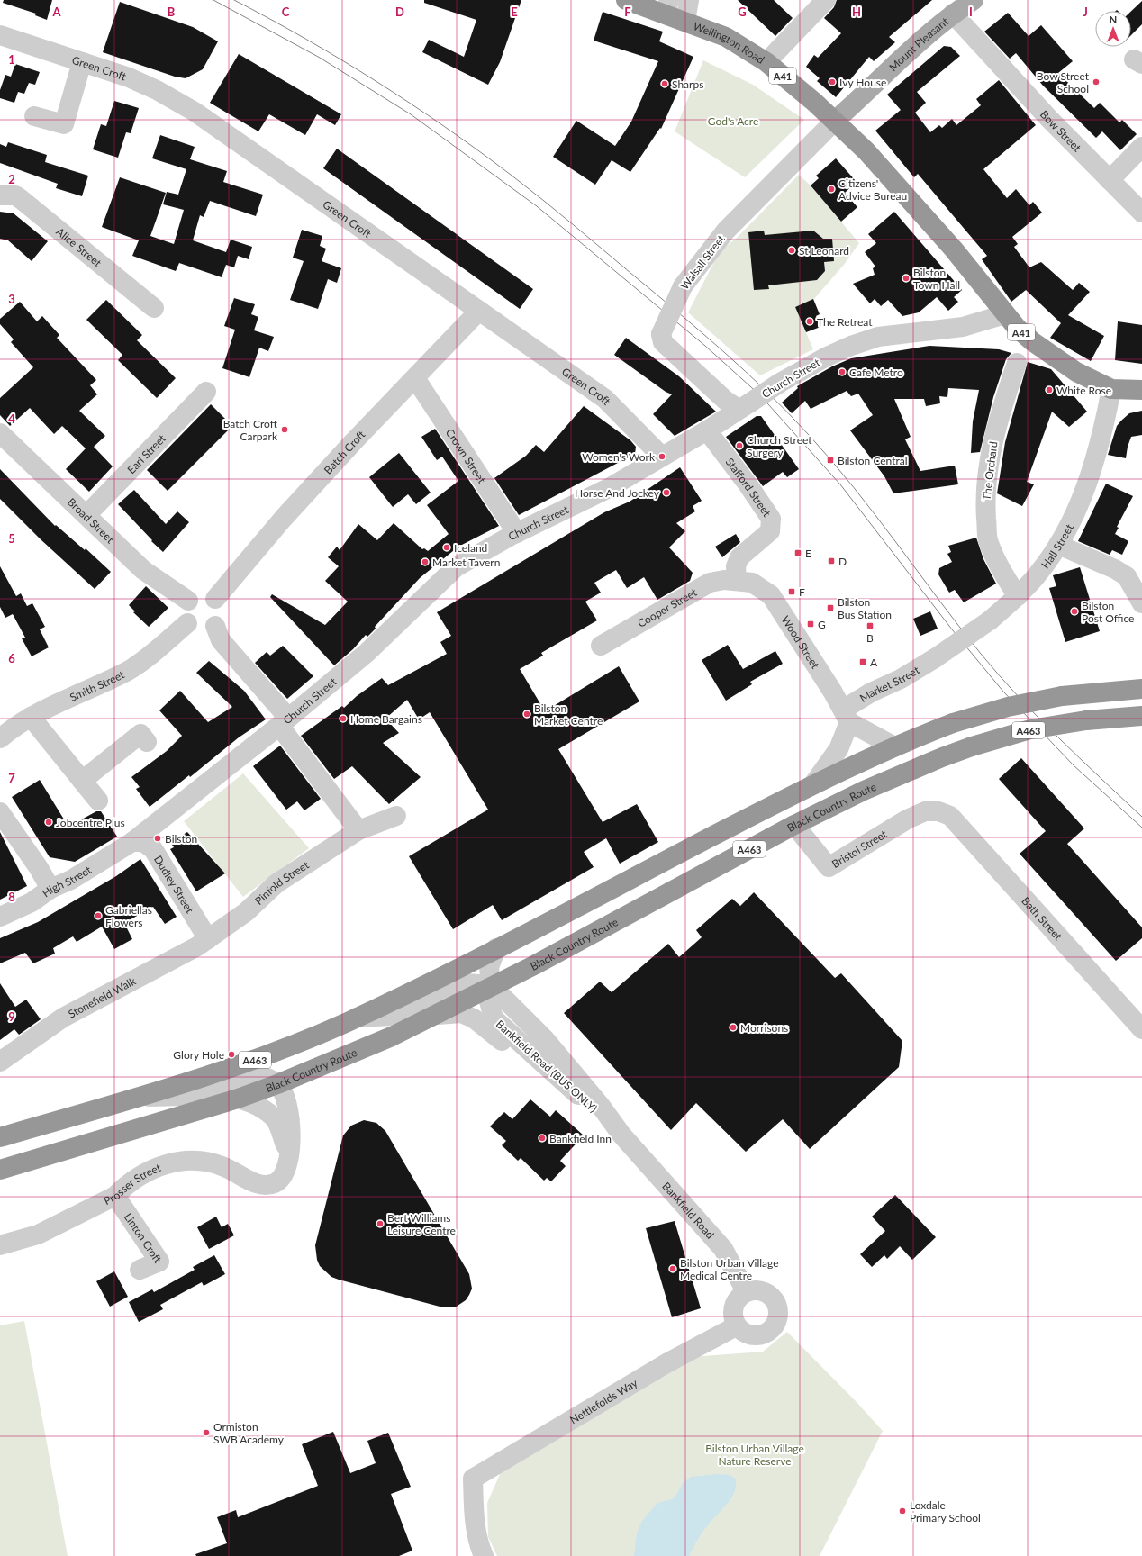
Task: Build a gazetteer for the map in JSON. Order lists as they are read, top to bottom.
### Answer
{
  "streets": {
    "highway": [
      "Wellington Road",
      "A41",
      "A463",
      "Black Country Route"
    ],
    "main road": ["Mount Pleasant"],
    "street": [
      "Green Croft",
      "Bow Street",
      "Alice Street",
      "Walsall Street",
      "Church Street",
      "Batch Croft",
      "Earl Street",
      "Crown Street",
      "The Orchard",
      "Stafford Street",
      "Broad Street",
      "Hall Street",
      "Cooper Street",
      "Wood Street",
      "Market Street",
      "Smith Street",
      "Bristol Street",
      "High Street",
      "Pinfold Street",
      "Dudley Street",
      "Bath Street",
      "Stonefield Walk",
      "Bankfield Road (BUS ONLY)",
      "Prosser Street",
      "Bankfield Road",
      "Linton Croft",
      "Nettlefolds Way"
    ]
  },
  "crossings": [
    ["Wellington Road", "Mount Pleasant"],
    ["Wellington Road", "A41"],
    ["Wellington Road", "Walsall Street"],
    ["Mount Pleasant", "A41"],
    ["Mount Pleasant", "Bow Street"],
    ["Mount Pleasant", "Walsall Street"],
    ["Green Croft", "Church Street"],
    ["Green Croft", "Batch Croft"],
    ["A41", "Walsall Street"],
    ["A41", "Church Street"],
    ["A41", "Hall Street"],
    ["Walsall Street", "Church Street"],
    ["Church Street", "Crown Street"],
    ["Church Street", "Stafford Street"],
    ["Church Street", "High Street"],
    ["Church Street", "Dudley Street"],
    ["Batch Croft", "Crown Street"],
    ["Batch Croft", "Broad Street"],
    ["Batch Croft", "Smith Street"],
    ["Earl Street", "Broad Street"],
    ["The Orchard", "Hall Street"],
    ["Stafford Street", "Cooper Street"],
    ["Stafford Street", "Wood Street"],
    ["Broad Street", "Smith Street"],
    ["Hall Street", "Market Street"],
    ["Cooper Street", "Wood Street"],
    ["Wood Street", "Market Street"],
    ["Wood Street", "A463"],
    ["A463", "Bankfield Road (BUS ONLY)"],
    ["Black Country Route", "Bristol Street"],
    ["Black Country Route", "Bankfield Road (BUS ONLY)"],
    ["Black Country Route", "Bankfield Road"],
    ["Bristol Street", "Bath Street"],
    ["High Street", "Dudley Street"],
    ["Pinfold Street", "Dudley Street"],
    ["Pinfold Street", "Stonefield Walk"],
    ["Dudley Street", "Stonefield Walk"],
    ["Bankfield Road (BUS ONLY)", "Bankfield Road"],
    ["Prosser Street", "Linton Croft"],
    ["Bankfield Road", "Nettlefolds Way"]
  ],
  "parks": ["God's Acre", "Bilston Urban Village Nature Reserve"],
  "places": {
    "other": [
      "Ivy House",
      "Bow Street School",
      "Sharps",
      "Citizens' Advice Bureau",
      "St Leonard",
      "Bilston Town Hall",
      "The Retreat",
      "Cafe Metro",
      "White Rose",
      "Batch Croft Carpark",
      "Church Street Surgery",
      "Women's Work",
      "Horse And Jockey",
      "Iceland",
      "Market Tavern",
      "Bilston Post Office",
      "Bilston Market Centre",
      "Home Bargains",
      "Jobcentre Plus",
      "Bilston",
      "Gabriellas Flowers",
      "Morrisons",
      "Glory Hole",
      "Bankfield Inn",
      "Bert Williams Leisure Centre",
      "Bilston Urban Village Medical Centre",
      "Ormiston SWB Academy",
      "Loxdale Primary School"
    ],
    "transit": [
      "Bilston Central",
      "E",
      "D",
      "F",
      "Bilston Bus Station",
      "G",
      "B",
      "A"
    ]
  },
  "north": "top",
  "grid": {
    "columns": [
      "A",
      "B",
      "C",
      "D",
      "E",
      "F",
      "G",
      "H",
      "I",
      "J"
    ],
    "rows": [
      "1",
      "2",
      "3",
      "4",
      "5",
      "6",
      "7",
      "8",
      "9"
    ]
  }
}
